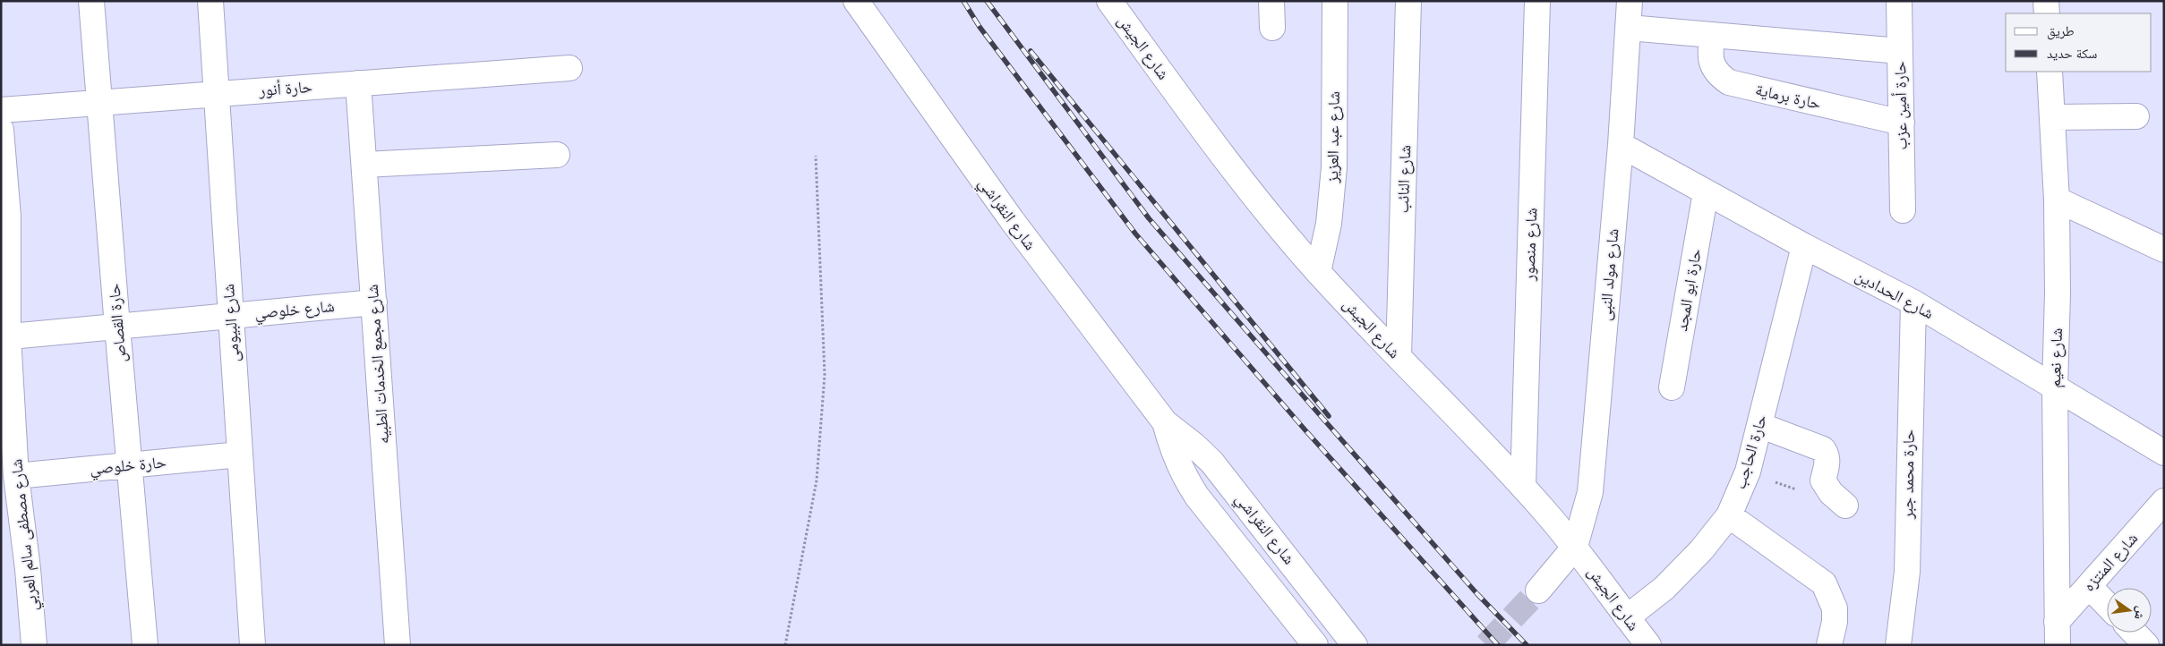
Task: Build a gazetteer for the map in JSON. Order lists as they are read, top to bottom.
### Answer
{
  "streets": {
    "street": [
      "شارع الجيش",
      "حارة أنور",
      "حارة برماية",
      "حارة أمين عزب",
      "شارع عبد العزيز",
      "شارع النائب",
      "شارع النقراشي",
      "شارع منصور",
      "شارع مولد النبى",
      "حارة ابو المجد",
      "شارع الحدادين",
      "شارع خلوصي",
      "حارة القصاص",
      "شارع البيومى",
      "شارع نعيم",
      "شارع مجمع الخدمات الطبيه",
      "حارة الحاجب",
      "حارة خلوصي",
      "حارة محمد جبر",
      "شارع مصطفى سالم العربي",
      "شارع المنتزه"
    ]
  },
  "crossings": [
    ["شارع الجيش", "شارع عبد العزيز"],
    ["شارع الجيش", "شارع النائب"],
    ["شارع الجيش", "شارع منصور"],
    ["شارع الجيش", "شارع مولد النبى"],
    ["شارع الجيش", "حارة الحاجب"],
    ["حارة أنور", "حارة القصاص"],
    ["حارة أنور", "شارع البيومى"],
    ["حارة أنور", "شارع مجمع الخدمات الطبيه"],
    ["حارة برماية", "حارة أمين عزب"],
    ["شارع مولد النبى", "شارع الحدادين"],
    ["حارة ابو المجد", "شارع الحدادين"],
    ["شارع الحدادين", "شارع نعيم"],
    ["شارع الحدادين", "حارة الحاجب"],
    ["شارع الحدادين", "حارة محمد جبر"],
    ["شارع خلوصي", "حارة القصاص"],
    ["شارع خلوصي", "شارع البيومى"],
    ["شارع خلوصي", "شارع مجمع الخدمات الطبيه"],
    ["شارع خلوصي", "شارع مصطفى سالم العربي"],
    ["حارة القصاص", "حارة خلوصي"],
    ["شارع البيومى", "حارة خلوصي"],
    ["شارع نعيم", "شارع المنتزه"],
    ["حارة خلوصي", "شارع مصطفى سالم العربي"]
  ],
  "legend": ["طريق", "سكة حديد"],
  "north": "right"
}
